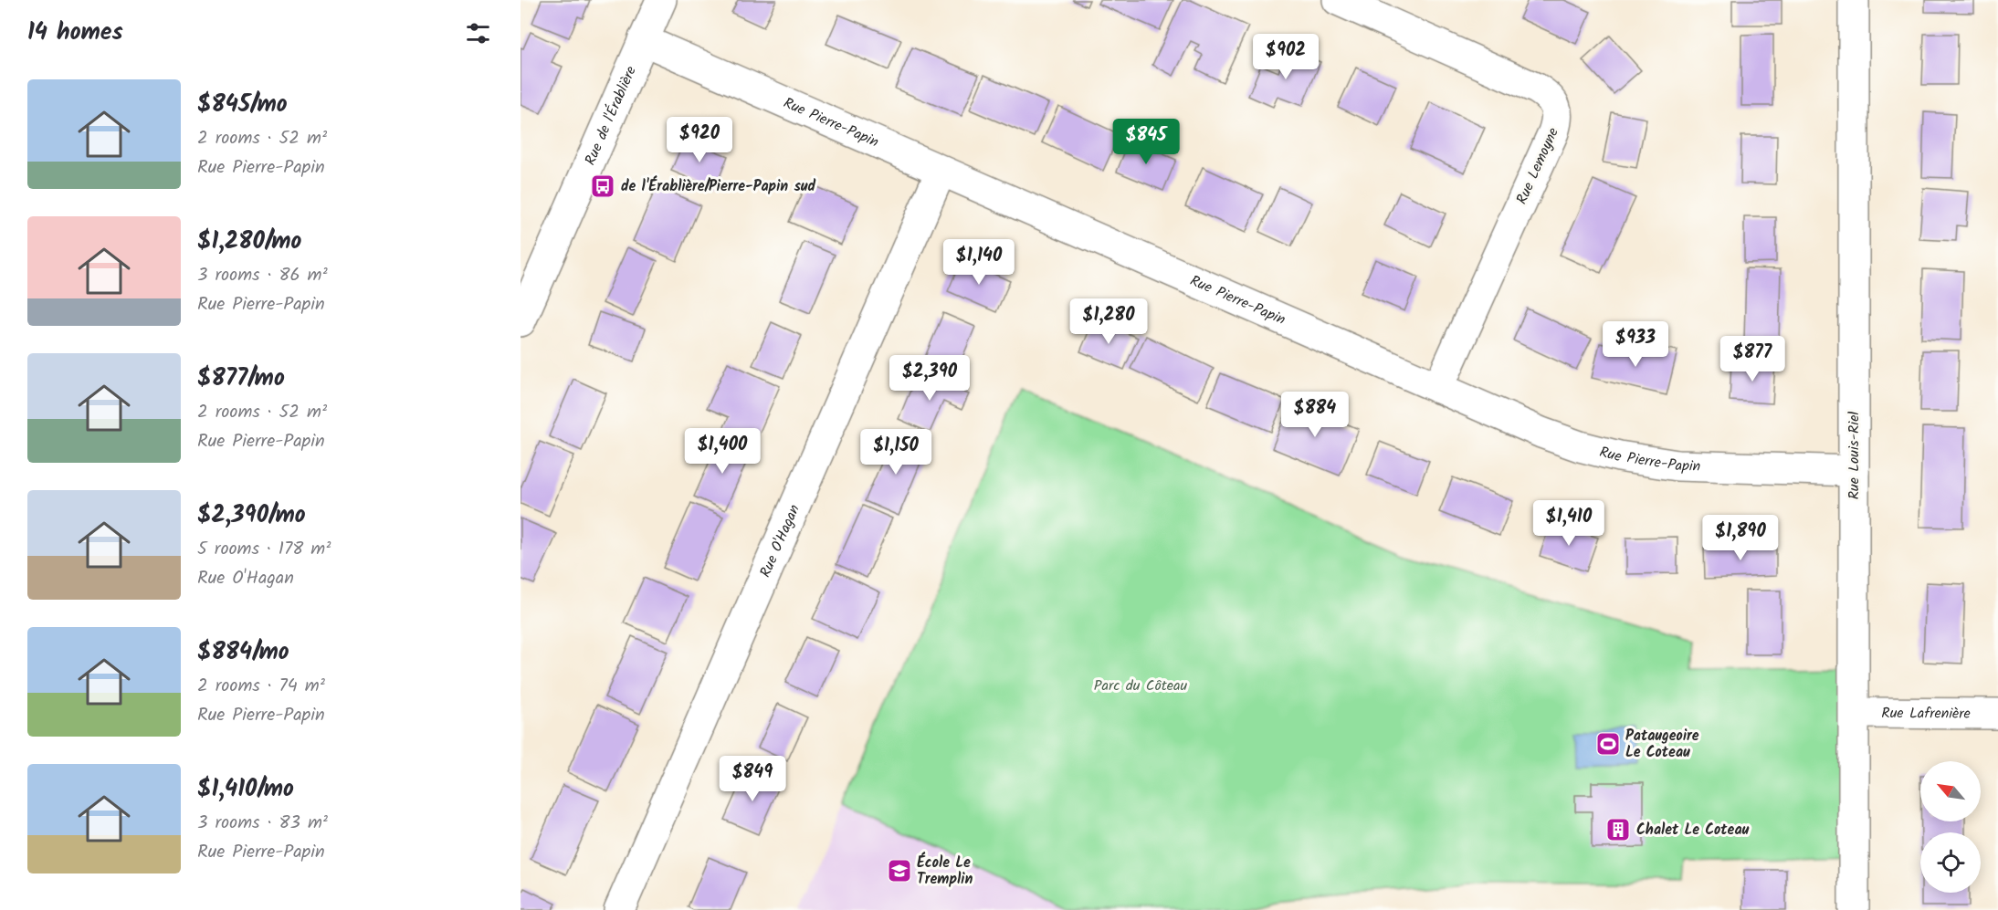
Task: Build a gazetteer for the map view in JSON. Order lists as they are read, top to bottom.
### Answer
{
  "streets": {
    "street": [
      "Rue de l'Érablière",
      "Rue Pierre-Papin",
      "Rue Lemoyne",
      "Rue Louis-Riel",
      "Rue O'Hagan",
      "Rue Lafrenière"
    ]
  },
  "crossings": [
    ["Rue de l'Érablière", "Rue Pierre-Papin"],
    ["Rue Pierre-Papin", "Rue Lemoyne"],
    ["Rue Pierre-Papin", "Rue Louis-Riel"],
    ["Rue Pierre-Papin", "Rue O'Hagan"],
    ["Rue Louis-Riel", "Rue Lafrenière"]
  ],
  "parks": ["Parc du Côteau"],
  "places": {
    "bus stop": ["de l'Érablière/Pierre-Papin sud"],
    "sports": ["Pataugeoire Le Coteau"],
    "building": ["Chalet Le Coteau"],
    "school or university": ["École Le Tremplin"]
  },
  "north": "top left",
  "page": {
    "heading": "14 homes",
    "price": [
      "$902",
      "$920",
      "$845",
      "$1,140",
      "$1,280",
      "$933",
      "$877",
      "$2,390",
      "$884",
      "$1,400",
      "$1,150",
      "$1,410",
      "$1,890",
      "$849"
    ],
    "list": [
      {
        "name": "$845/mo",
        "note": "2 rooms · 52 m² · Rue Pierre-Papin"
      },
      {
        "name": "$1,280/mo",
        "note": "3 rooms · 86 m² · Rue Pierre-Papin"
      },
      {
        "name": "$877/mo",
        "note": "2 rooms · 52 m² · Rue Pierre-Papin"
      },
      {
        "name": "$2,390/mo",
        "note": "5 rooms · 178 m² · Rue O'Hagan"
      },
      {
        "name": "$884/mo",
        "note": "2 rooms · 74 m² · Rue Pierre-Papin"
      },
      {
        "name": "$1,410/mo",
        "note": "3 rooms · 83 m² · Rue Pierre-Papin"
      }
    ]
  }
}
